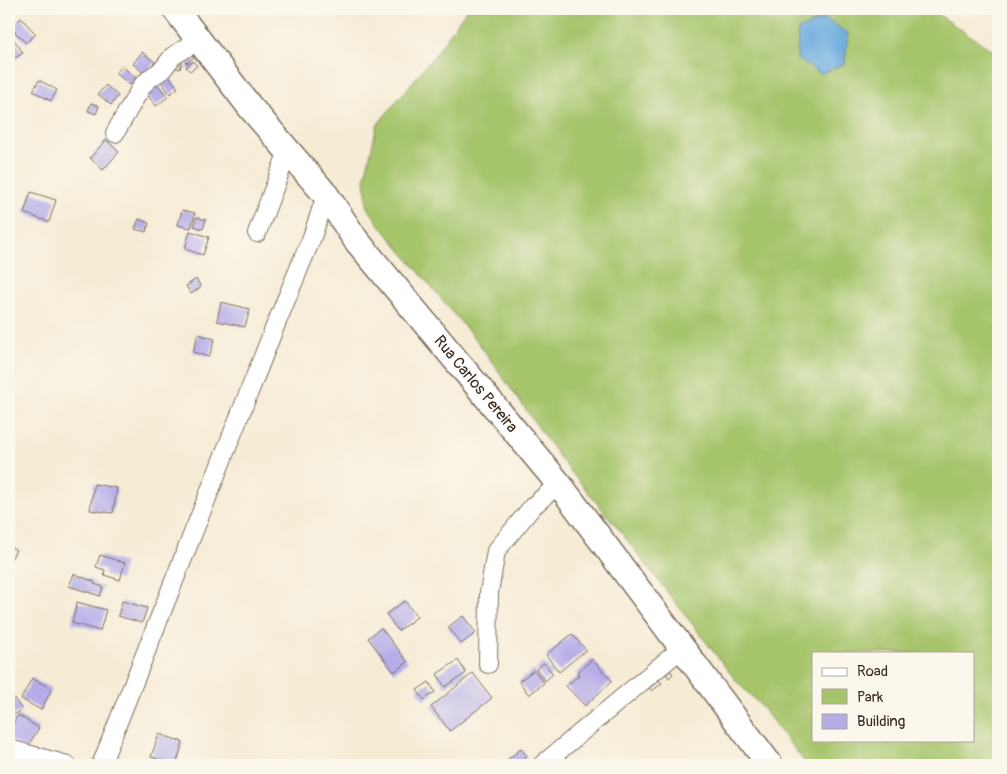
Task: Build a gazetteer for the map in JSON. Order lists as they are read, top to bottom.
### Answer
{
  "streets": {
    "main road": ["Rua Carlos Pereira"]
  },
  "legend": ["Road", "Park", "Building"]
}
